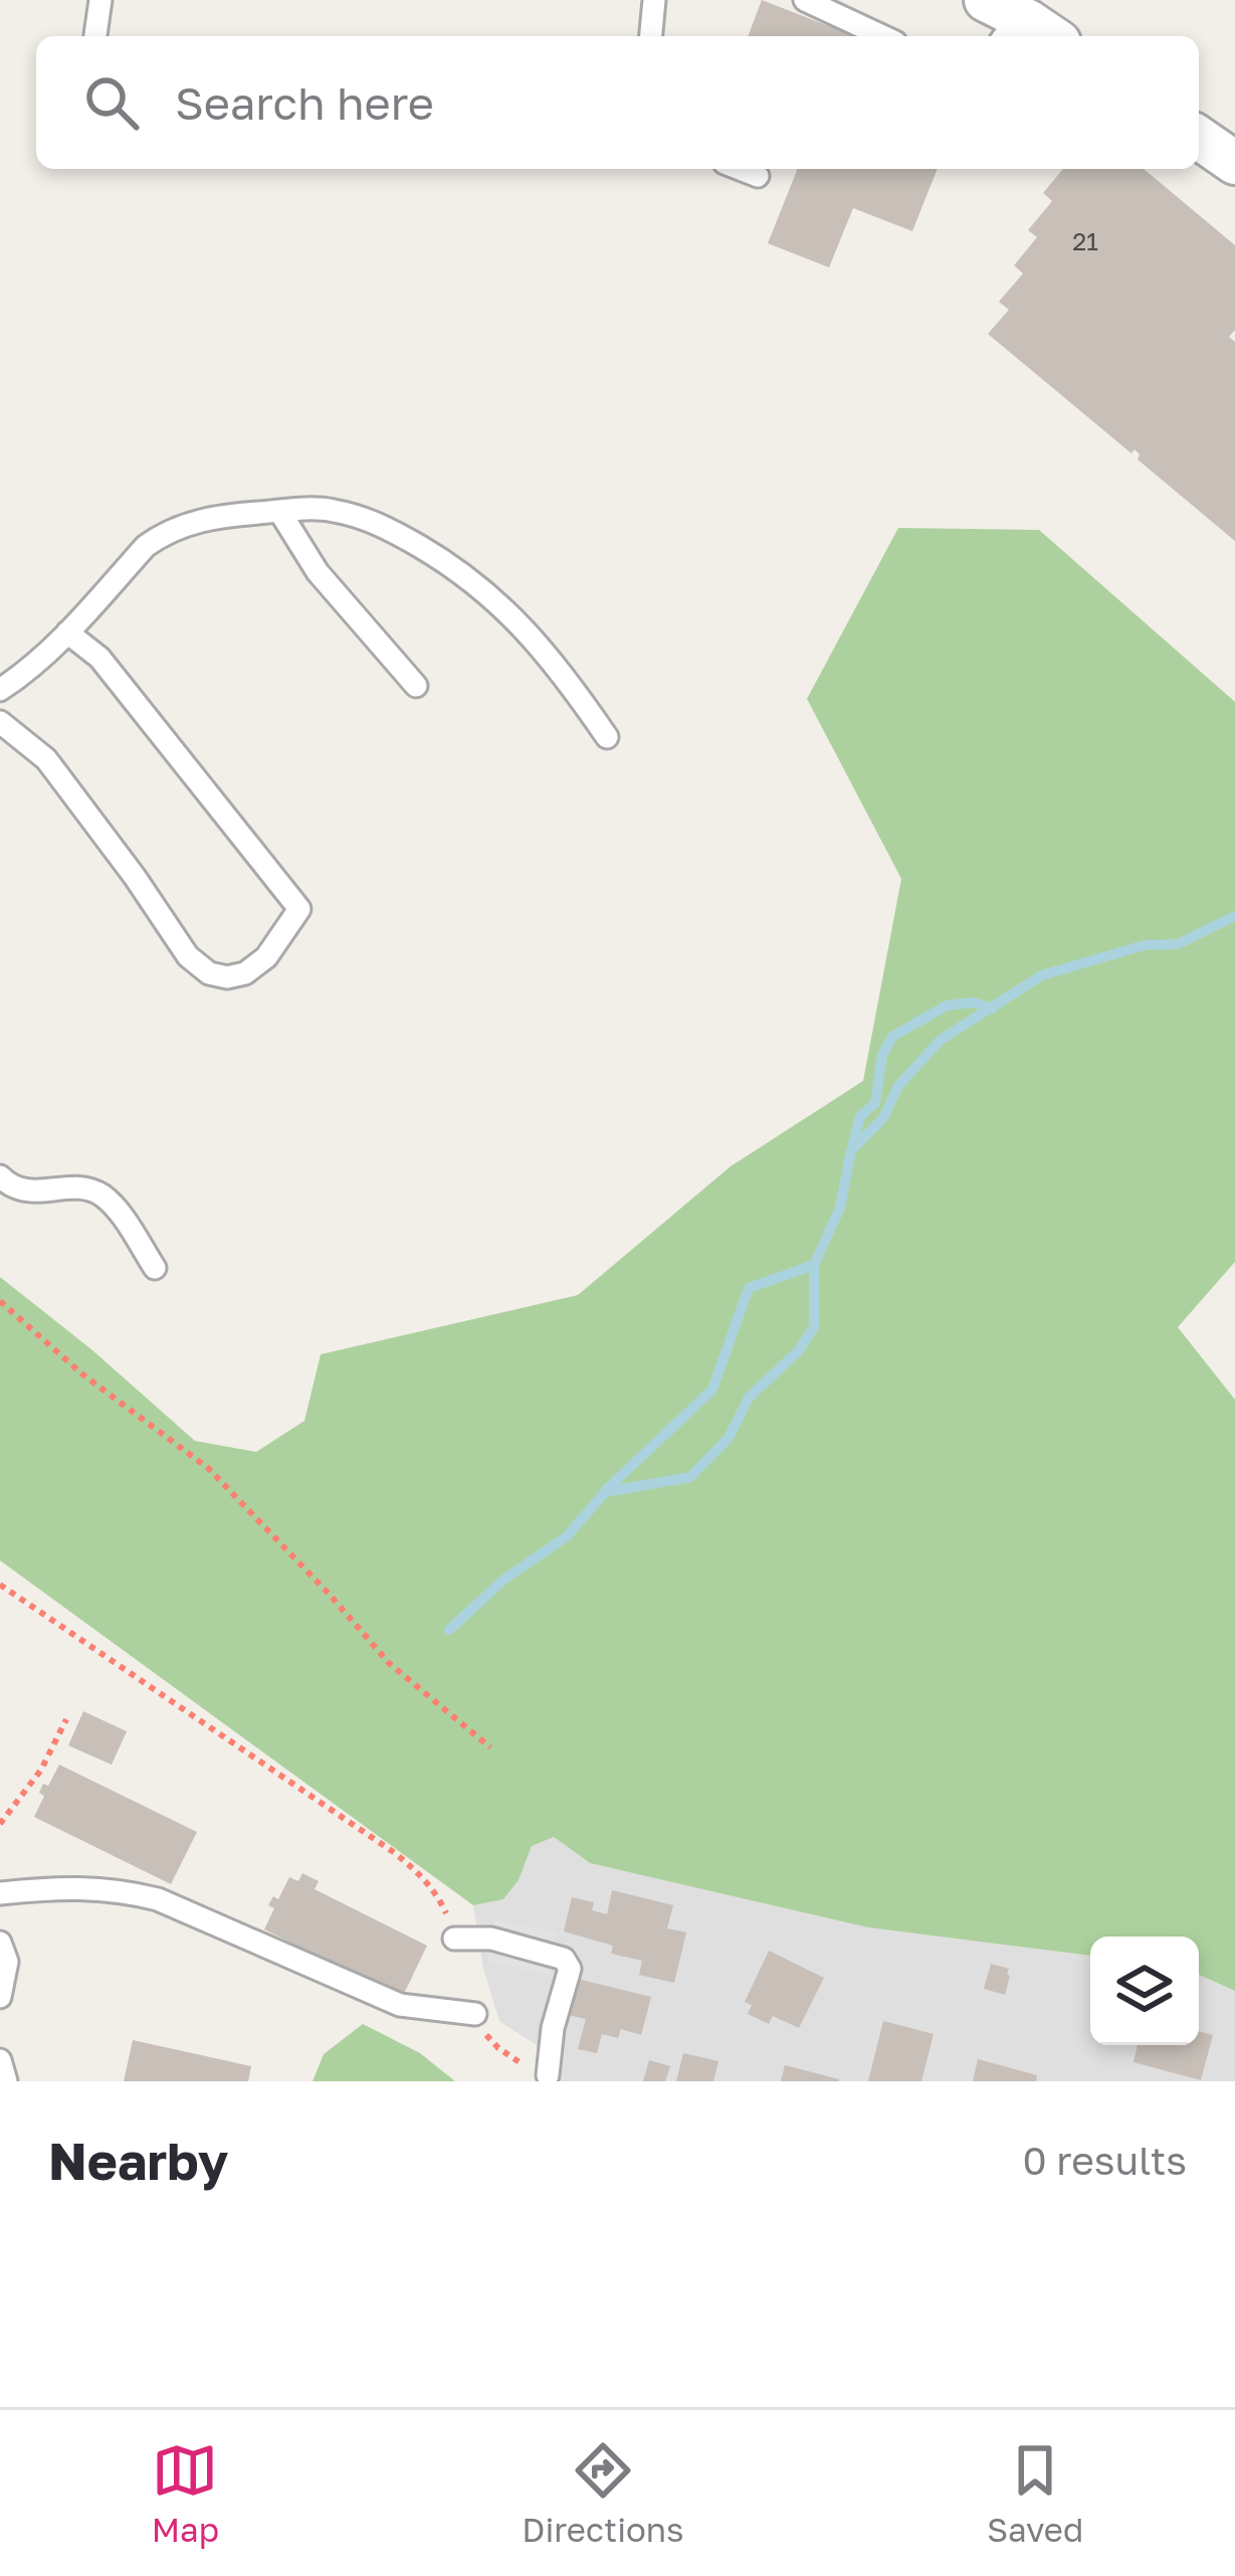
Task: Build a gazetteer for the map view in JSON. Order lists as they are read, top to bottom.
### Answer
{
  "house_numbers": ["21"],
  "page": {
    "search": "Search here",
    "heading": ["Nearby", "0 results"],
    "nav": ["Map", "Directions", "Saved"]
  }
}
